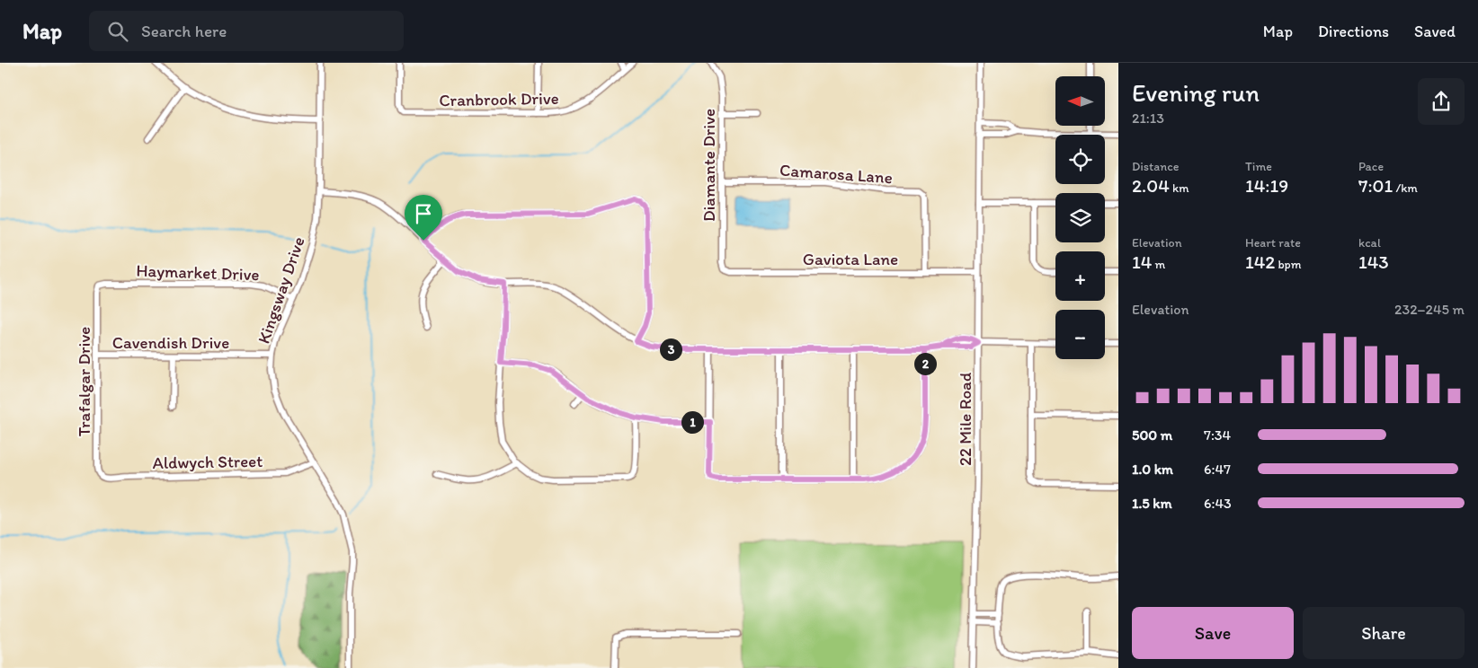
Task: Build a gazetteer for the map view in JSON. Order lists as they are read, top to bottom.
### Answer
{
  "streets": {
    "street": [
      "Cranbrook Drive",
      "Diamante Drive",
      "Camarosa Lane",
      "Gaviota Lane",
      "Haymarket Drive",
      "Kingsway Drive",
      "Cavendish Drive",
      "Trafalgar Drive",
      "22 Mile Road",
      "Aldwych Street"
    ]
  },
  "crossings": [
    ["Diamante Drive", "Camarosa Lane"],
    ["Diamante Drive", "Gaviota Lane"],
    ["Camarosa Lane", "Gaviota Lane"],
    ["Gaviota Lane", "22 Mile Road"],
    ["Haymarket Drive", "Kingsway Drive"],
    ["Haymarket Drive", "Trafalgar Drive"],
    ["Kingsway Drive", "Cavendish Drive"],
    ["Kingsway Drive", "Aldwych Street"],
    ["Cavendish Drive", "Trafalgar Drive"],
    ["Trafalgar Drive", "Aldwych Street"]
  ],
  "north": "left",
  "page": {
    "header": "Map",
    "search": "Search here",
    "nav": ["Map", "Directions", "Saved"],
    "heading": ["Evening run", "21:13"],
    "map_buttons": ["+", "−"],
    "stats": [
      ["Distance", "2.04 km"],
      ["Time", "14:19"],
      ["Pace", "7:01 /km"],
      ["Elevation", "14 m"],
      ["Heart rate", "142 bpm"],
      ["kcal", "143"]
    ],
    "chart": ["Elevation", "232–245 m"],
    "pins": ["3", "2", "1"],
    "list": [
      {
        "name": "500 m",
        "note": "7:34"
      },
      {
        "name": "1.0 km",
        "note": "6:47"
      },
      {
        "name": "1.5 km",
        "note": "6:43"
      }
    ],
    "buttons": ["Save", "Share"]
  }
}
